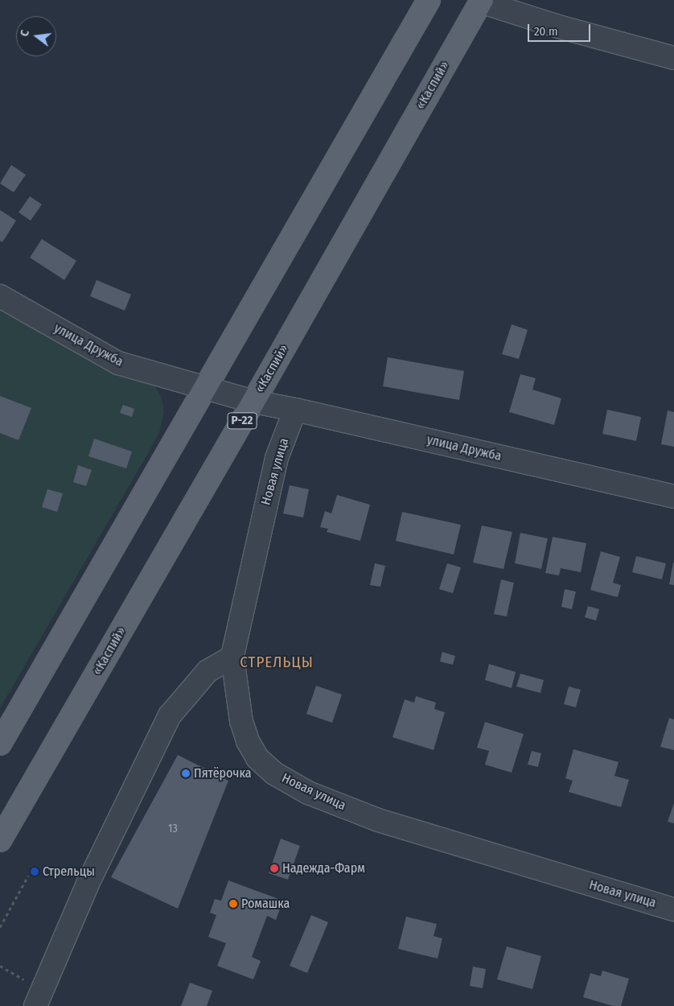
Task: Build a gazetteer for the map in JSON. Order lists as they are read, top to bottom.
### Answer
{
  "streets": {
    "main road": ["«Каспий»", "Р-22"],
    "street": ["улица Дружба", "Новая улица"]
  },
  "crossings": [
    ["«Каспий»", "улица Дружба"],
    ["улица Дружба", "Новая улица"]
  ],
  "districts": ["СТРЕЛЬЦЫ"],
  "places": [
    "Пятёрочка",
    "Надежда-Фарм",
    "Стрельцы",
    "Ромашка"
  ],
  "house_numbers": ["13"],
  "scale_bar": "20 m",
  "north": "left"
}
